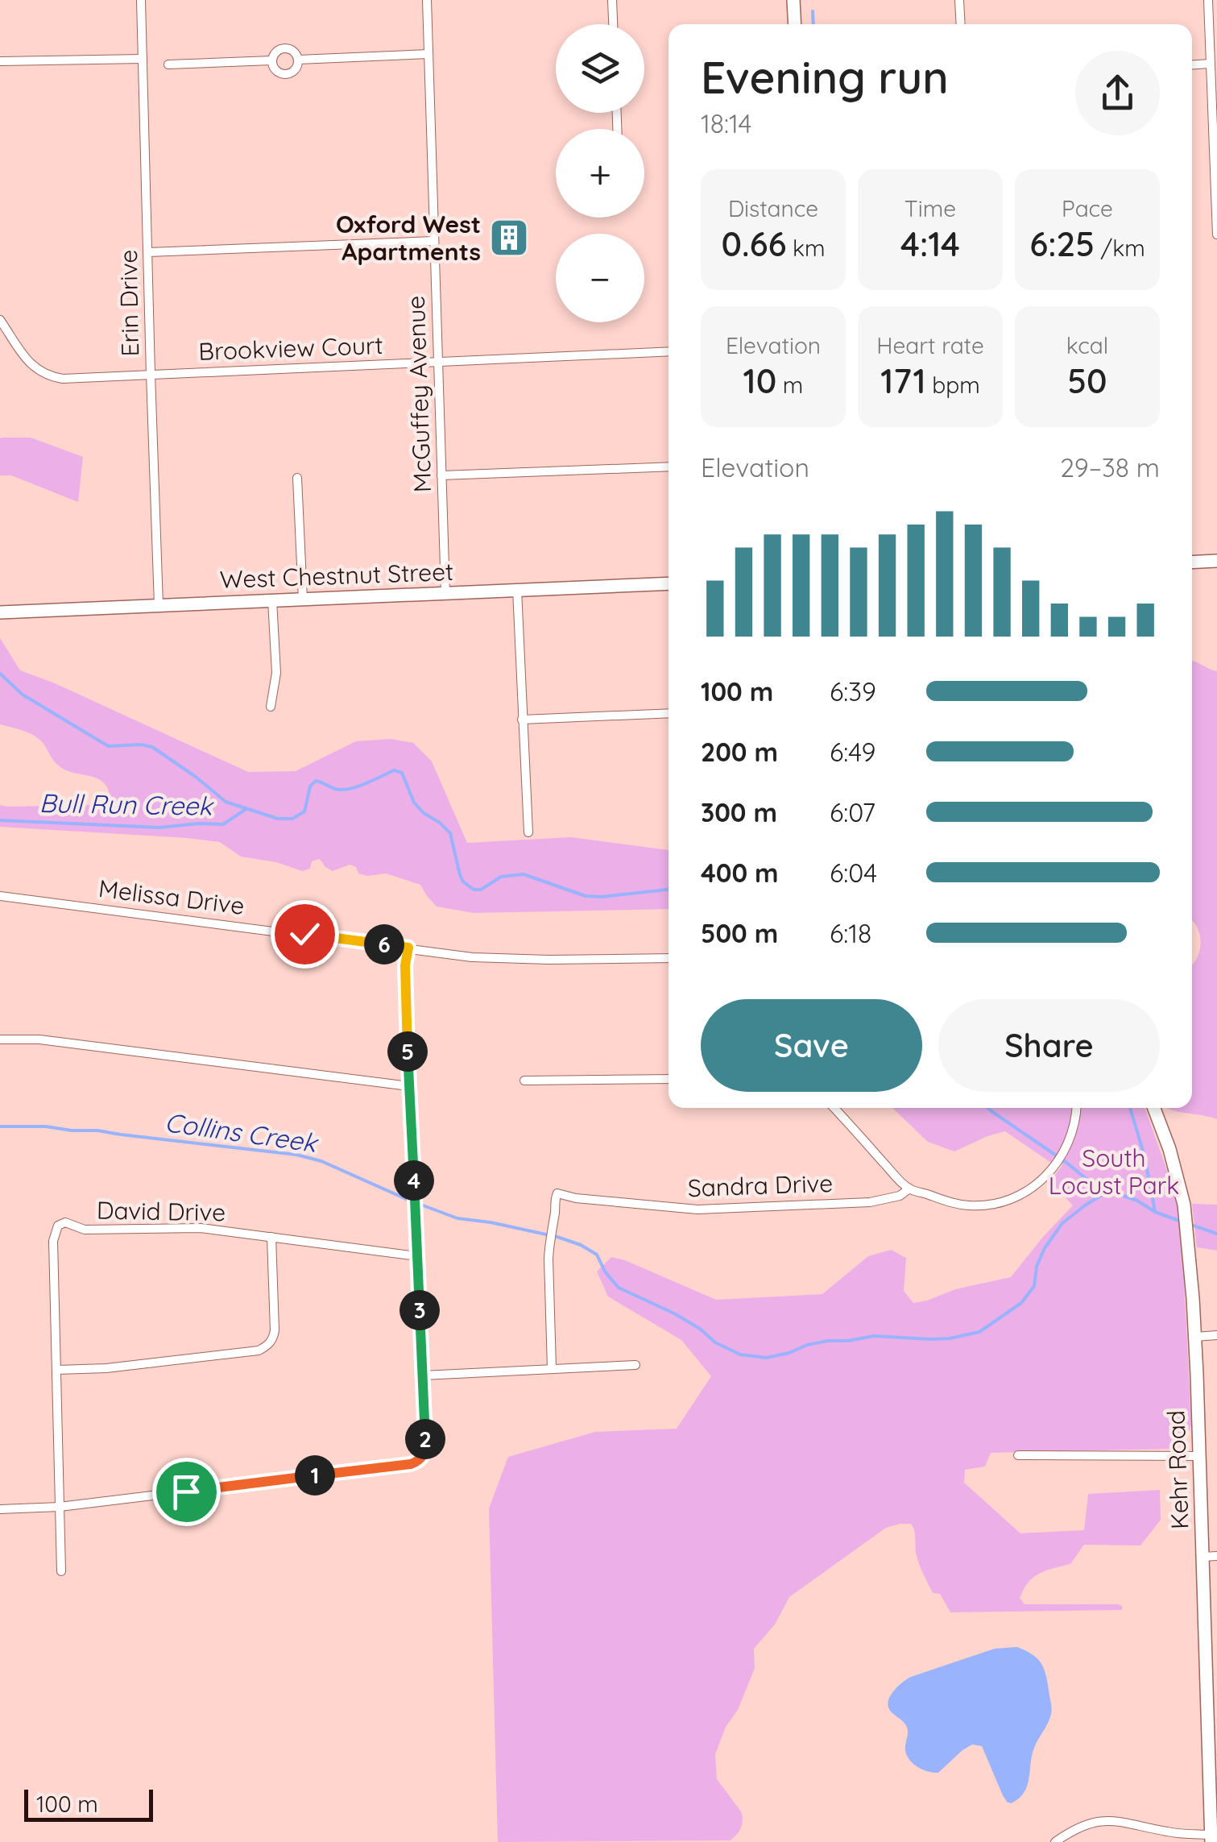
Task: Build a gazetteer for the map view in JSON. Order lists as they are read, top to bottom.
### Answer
{
  "streets": {
    "street": [
      "Erin Drive",
      "Brookview Court",
      "McGuffey Avenue",
      "West Chestnut Street",
      "Melissa Drive",
      "Sandra Drive",
      "David Drive",
      "Kehr Road"
    ]
  },
  "crossings": [
    ["Erin Drive", "Brookview Court"],
    ["Erin Drive", "West Chestnut Street"],
    ["Brookview Court", "McGuffey Avenue"],
    ["McGuffey Avenue", "West Chestnut Street"]
  ],
  "water": ["Bull Run Creek", "Collins Creek"],
  "parks": ["South Locust Park"],
  "places": {
    "building": ["Oxford West Apartments"]
  },
  "scale_bar": "100 m",
  "page": {
    "map_buttons": ["+", "−"],
    "heading": ["Evening run", "18:14"],
    "stats": [
      ["Distance", "0.66 km"],
      ["Time", "4:14"],
      ["Pace", "6:25 /km"],
      ["Elevation", "10 m"],
      ["Heart rate", "171 bpm"],
      ["kcal", "50"]
    ],
    "chart": ["Elevation", "29–38 m"],
    "list": [
      {
        "name": "100 m",
        "note": "6:39"
      },
      {
        "name": "200 m",
        "note": "6:49"
      },
      {
        "name": "300 m",
        "note": "6:07"
      },
      {
        "name": "400 m",
        "note": "6:04"
      },
      {
        "name": "500 m",
        "note": "6:18"
      }
    ],
    "pins": [
      "6",
      "5",
      "4",
      "3",
      "2",
      "1"
    ],
    "buttons": ["Save", "Share"],
    "scale": "100 m"
  }
}
